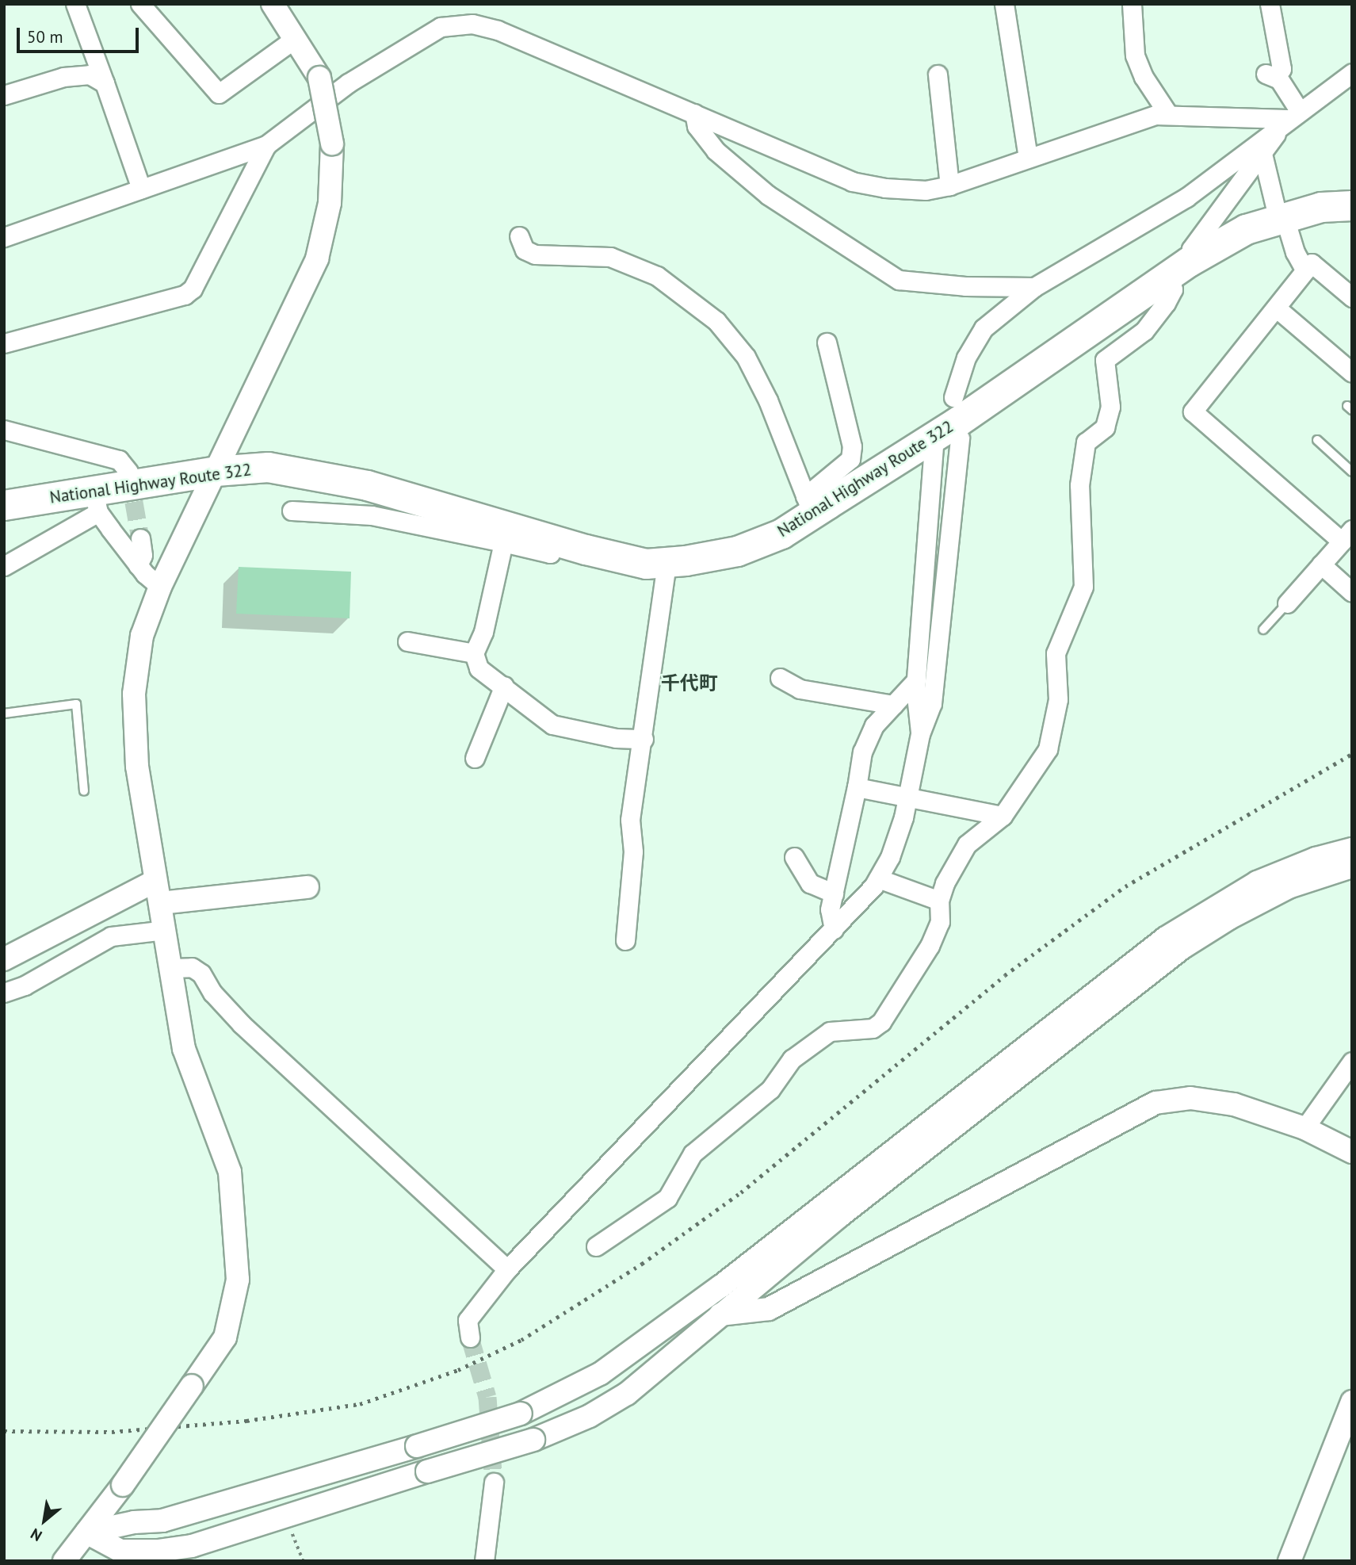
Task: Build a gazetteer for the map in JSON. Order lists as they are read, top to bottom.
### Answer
{
  "streets": {
    "highway": ["National Highway Route 322"]
  },
  "districts": ["千代町"],
  "scale_bar": "50 m",
  "north": "bottom left"
}
